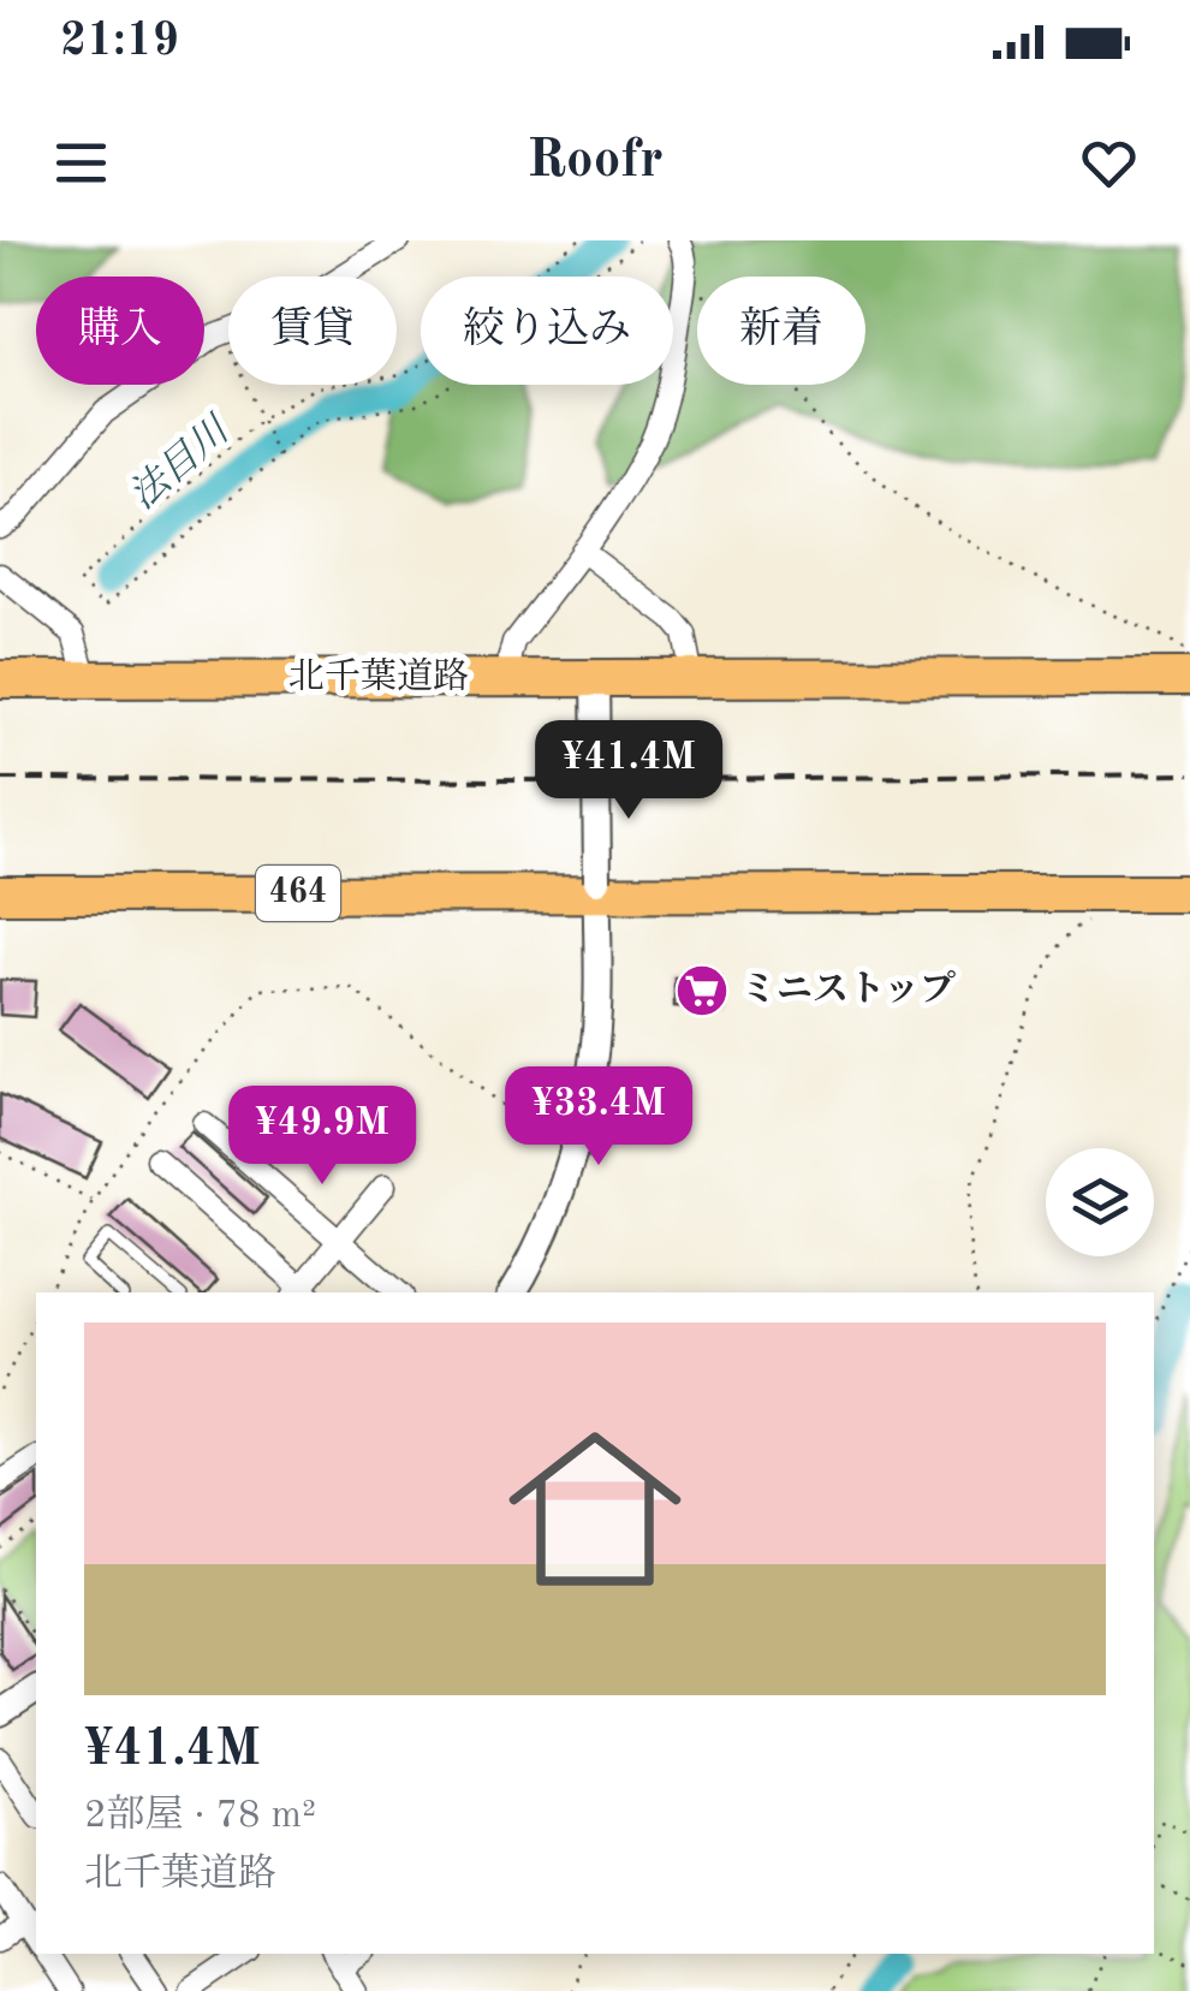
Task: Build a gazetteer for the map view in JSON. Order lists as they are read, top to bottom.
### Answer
{
  "streets": {
    "highway": ["北千葉道路", "464"]
  },
  "water": ["法目川"],
  "places": {
    "supermarket": ["ミニストップ"]
  },
  "page": {
    "status": "21:19",
    "header": "Roofr",
    "chip": [
      "購入",
      "賃貸",
      "絞り込み",
      "新着"
    ],
    "price": ["¥41.4M", "¥33.4M", "¥49.9M"],
    "list": [
      {
        "name": "¥41.4M",
        "note": "2部屋 · 78 m² · 北千葉道路"
      }
    ]
  }
}
